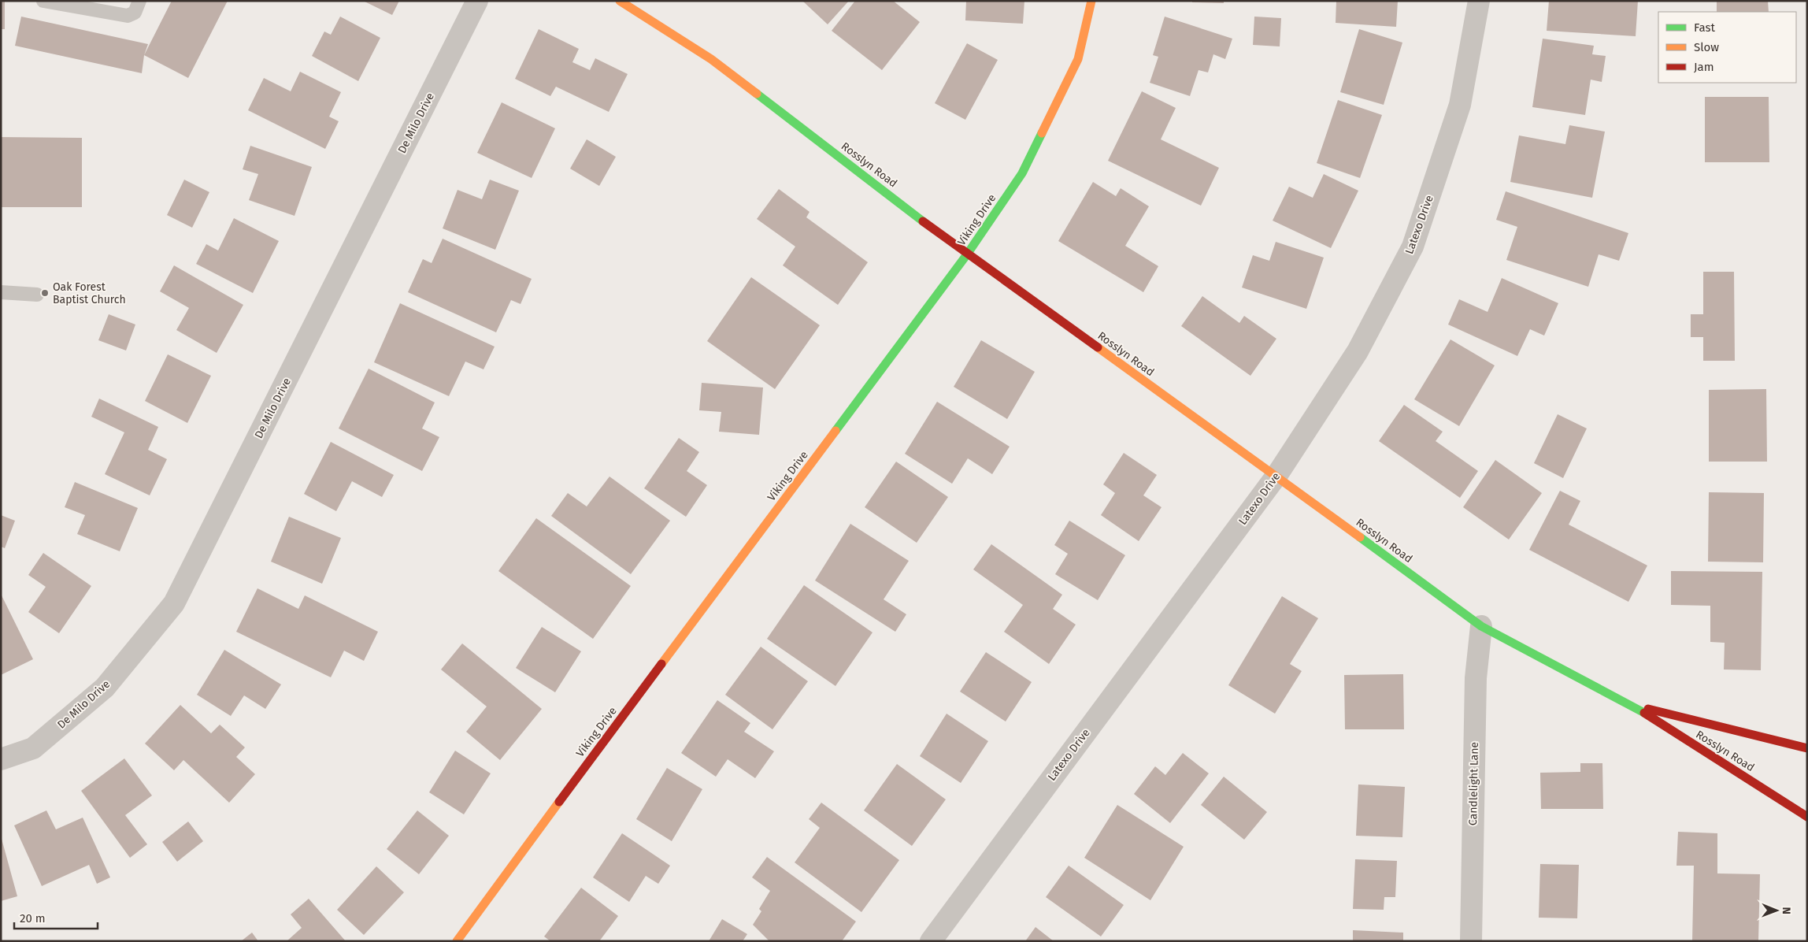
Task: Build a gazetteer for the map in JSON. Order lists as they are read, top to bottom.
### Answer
{
  "streets": {
    "street": [
      "De Milo Drive",
      "Rosslyn Road",
      "Viking Drive",
      "Latexo Drive",
      "Candlelight Lane"
    ]
  },
  "crossings": [
    ["Rosslyn Road", "Viking Drive"],
    ["Rosslyn Road", "Latexo Drive"],
    ["Rosslyn Road", "Candlelight Lane"]
  ],
  "places": ["Oak Forest Baptist Church"],
  "legend": ["Fast", "Slow", "Jam"],
  "scale_bar": "20 m",
  "north": "right"
}
